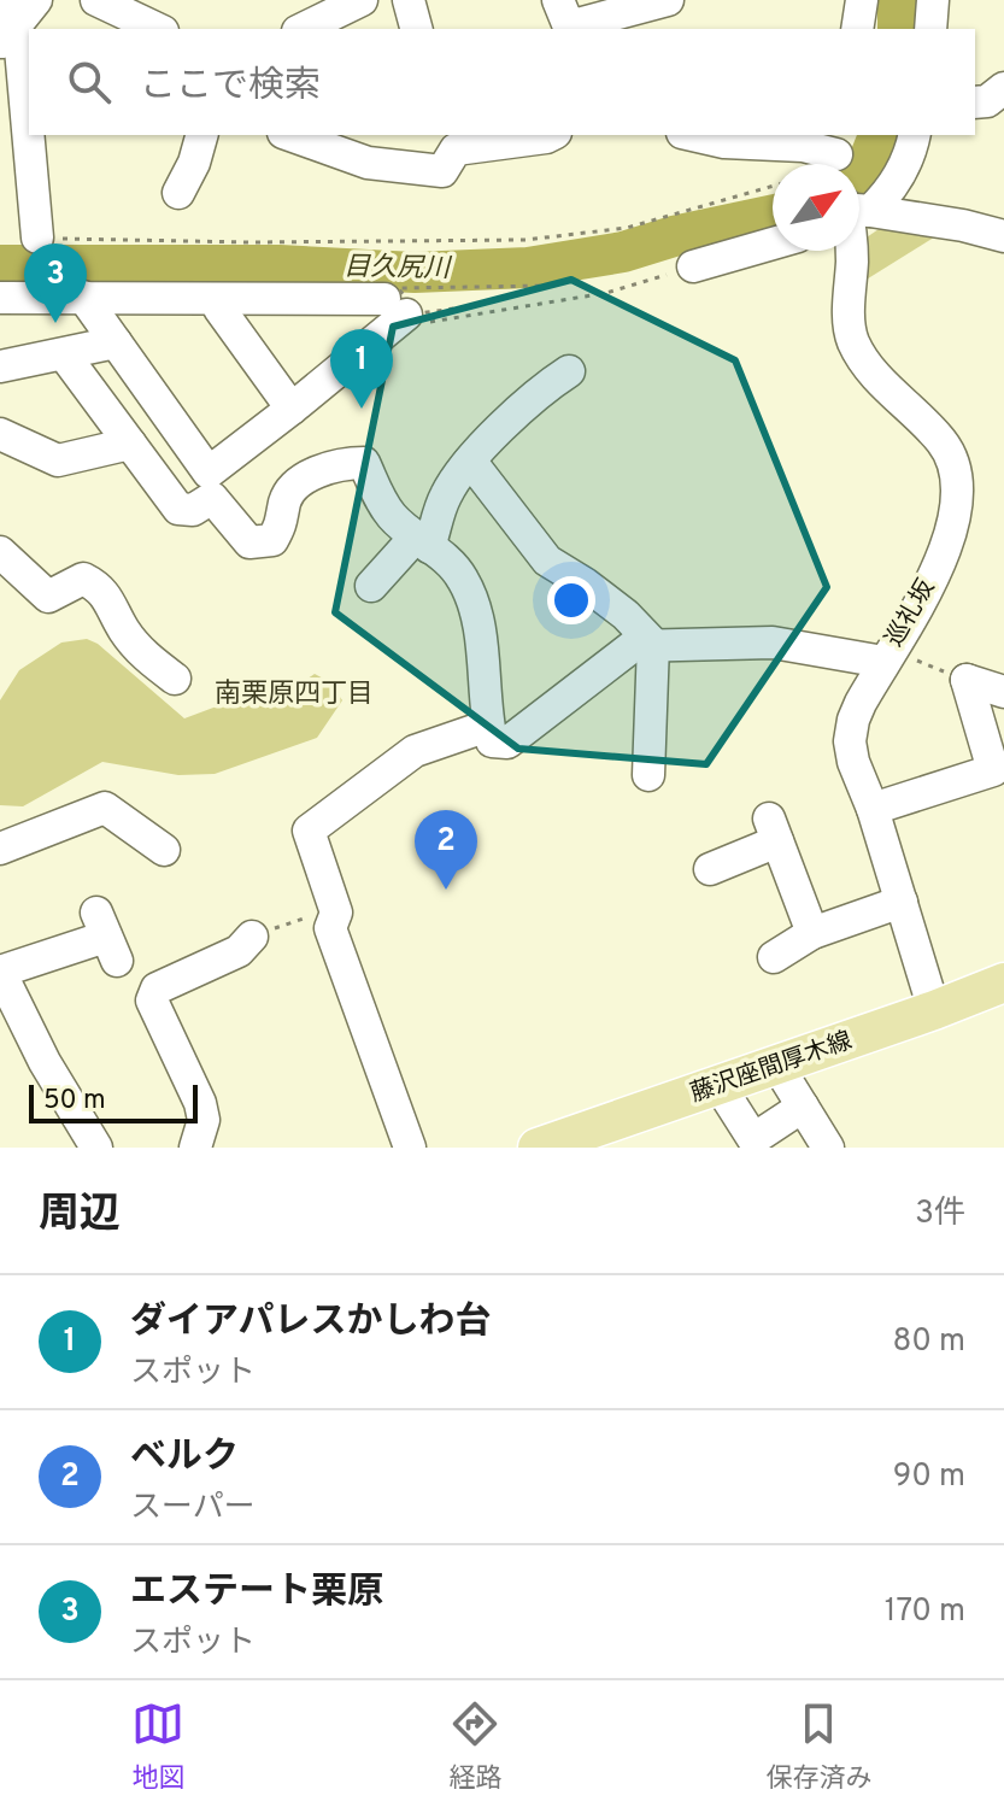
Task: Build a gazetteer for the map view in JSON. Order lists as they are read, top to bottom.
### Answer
{
  "streets": {
    "main road": ["藤沢座間厚木線"],
    "street": ["巡礼坂"]
  },
  "crossings": [
    ["巡礼坂", "藤沢座間厚木線"]
  ],
  "districts": ["南栗原四丁目"],
  "water": ["目久尻川"],
  "scale_bar": "50 m",
  "north": "top right",
  "page": {
    "search": "ここで検索",
    "pins": ["3", "1", "2"],
    "scale": "50 m",
    "heading": ["周辺", "3件"],
    "list": [
      {
        "mark": "1",
        "name": "ダイアパレスかしわ台",
        "note": "スポット",
        "value": "80 m"
      },
      {
        "mark": "2",
        "name": "ベルク",
        "note": "スーパー",
        "value": "90 m"
      },
      {
        "mark": "3",
        "name": "エステート栗原",
        "note": "スポット",
        "value": "170 m"
      }
    ],
    "nav": ["地図", "経路", "保存済み"]
  }
}
